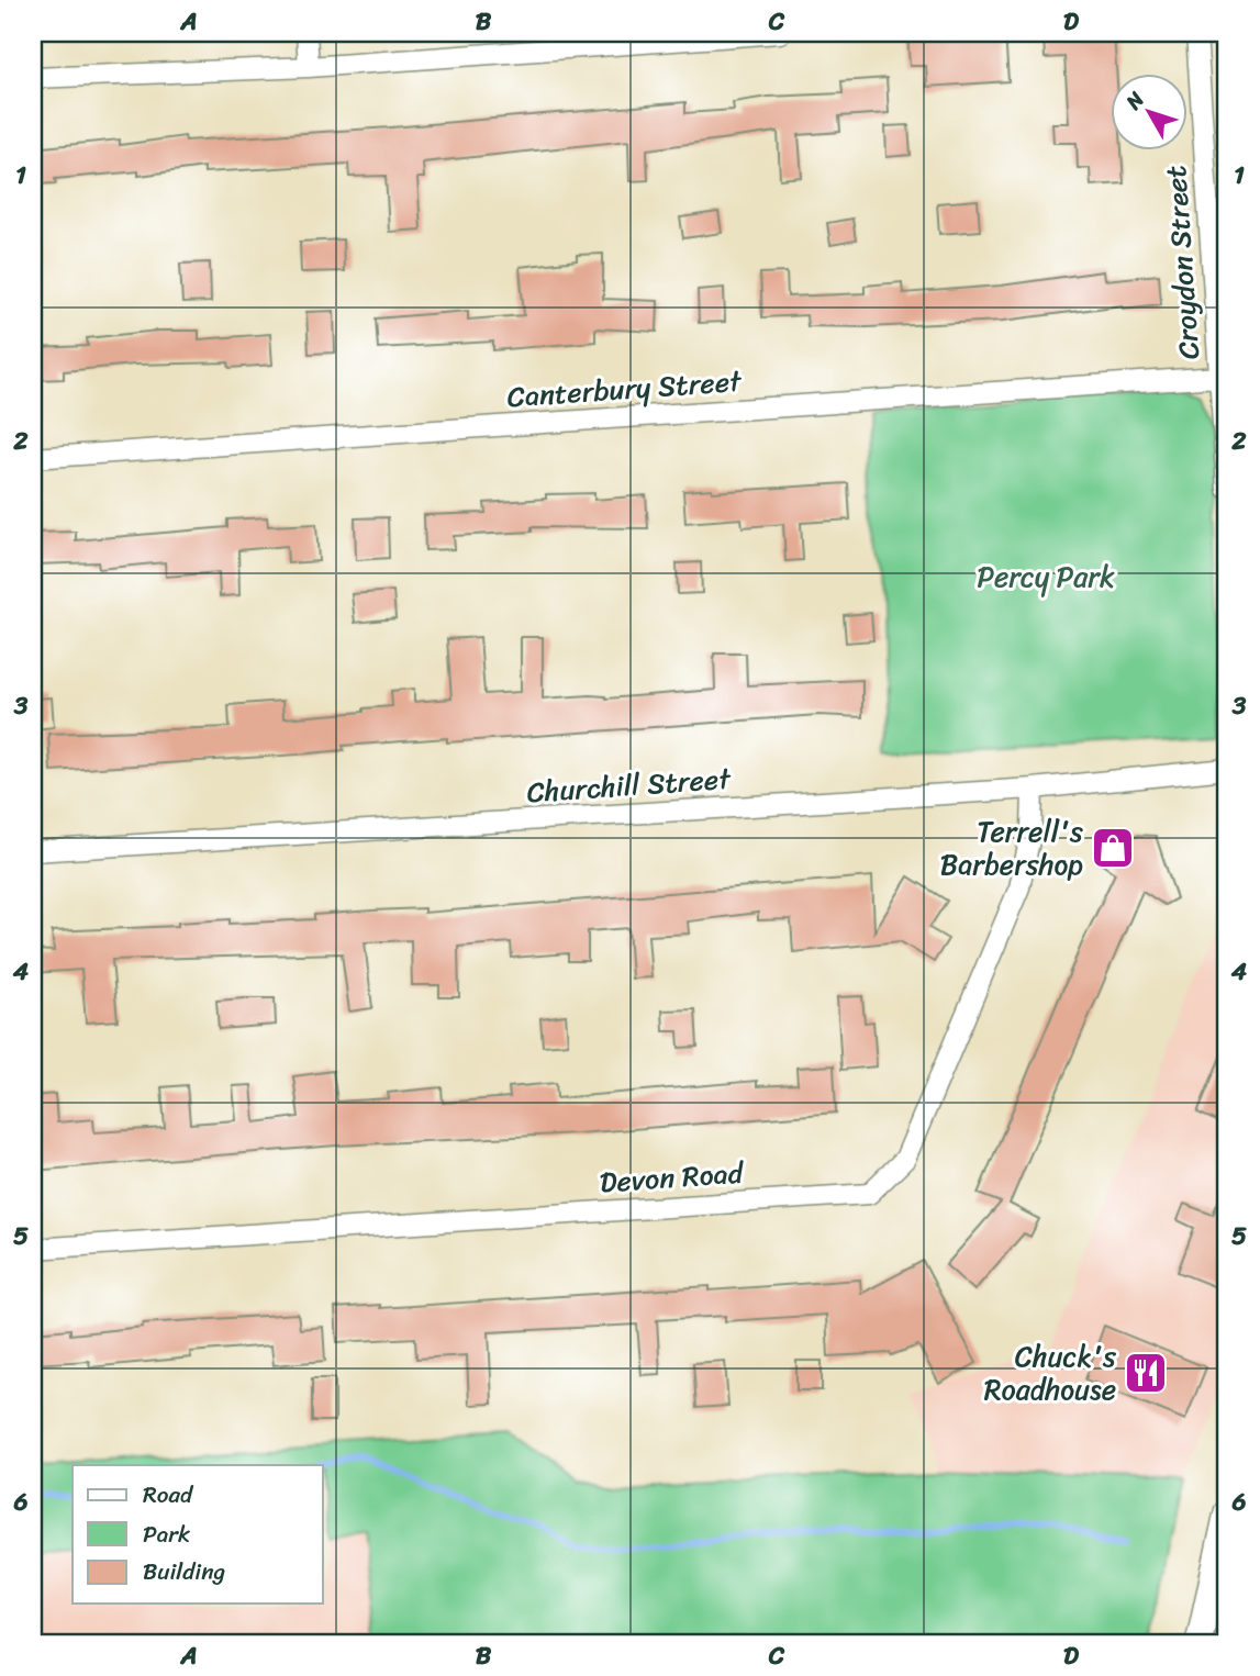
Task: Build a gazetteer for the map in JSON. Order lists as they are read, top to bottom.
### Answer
{
  "streets": {
    "street": [
      "Croydon Street",
      "Canterbury Street",
      "Churchill Street",
      "Devon Road"
    ]
  },
  "crossings": [
    ["Croydon Street", "Canterbury Street"],
    ["Churchill Street", "Devon Road"]
  ],
  "parks": ["Percy Park"],
  "places": {
    "shop": ["Terrell's Barbershop"],
    "restaurant": ["Chuck's Roadhouse"]
  },
  "legend": ["Road", "Park", "Building"],
  "north": "top left",
  "grid": {
    "columns": [
      "A",
      "B",
      "C",
      "D"
    ],
    "rows": [
      "1",
      "2",
      "3",
      "4",
      "5",
      "6"
    ]
  }
}
